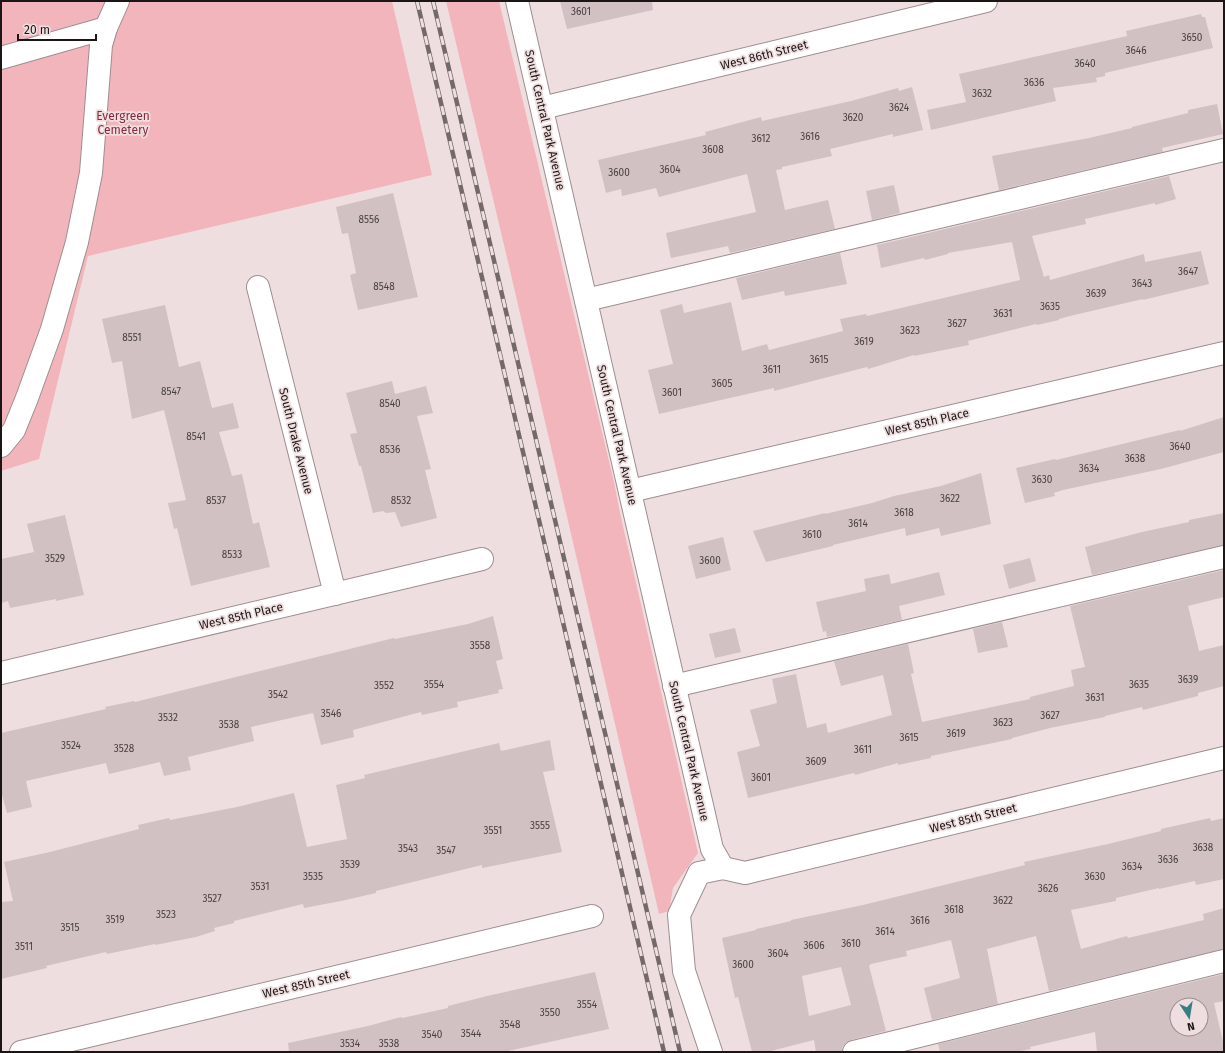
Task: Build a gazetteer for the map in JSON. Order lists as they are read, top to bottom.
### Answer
{
  "streets": {
    "street": [
      "West 86th Street",
      "South Central Park Avenue",
      "West 85th Place",
      "South Drake Avenue",
      "West 85th Street"
    ]
  },
  "crossings": [
    ["West 86th Street", "South Central Park Avenue"],
    ["South Central Park Avenue", "West 85th Place"],
    ["South Central Park Avenue", "West 85th Street"],
    ["West 85th Place", "South Drake Avenue"]
  ],
  "parks": ["Evergreen Cemetery"],
  "house_numbers": [
    "3601",
    "3650",
    "3646",
    "3640",
    "3636",
    "3632",
    "3624",
    "3620",
    "3616",
    "3612",
    "3608",
    "3604",
    "3600",
    "8556",
    "3647",
    "3643",
    "8548",
    "3639",
    "3635",
    "3631",
    "3627",
    "3623",
    "8551",
    "3619",
    "3615",
    "3611",
    "3605",
    "8547",
    "3601",
    "8540",
    "8541",
    "3640",
    "8536",
    "3638",
    "3634",
    "3630",
    "3622",
    "8537",
    "8532",
    "3618",
    "3614",
    "3610",
    "8533",
    "3529",
    "3600",
    "3558",
    "3639",
    "3554",
    "3635",
    "3552",
    "3542",
    "3631",
    "3546",
    "3627",
    "3532",
    "3623",
    "3538",
    "3619",
    "3615",
    "3524",
    "3528",
    "3611",
    "3609",
    "3601",
    "3555",
    "3551",
    "3638",
    "3543",
    "3547",
    "3636",
    "3539",
    "3634",
    "3535",
    "3630",
    "3531",
    "3626",
    "3527",
    "3622",
    "3618",
    "3523",
    "3519",
    "3616",
    "3515",
    "3614",
    "3610",
    "3606",
    "3511",
    "3604",
    "3600",
    "3554",
    "3550",
    "3548",
    "3544",
    "3540",
    "3534",
    "3538"
  ],
  "scale_bar": "20 m",
  "north": "bottom"
}
